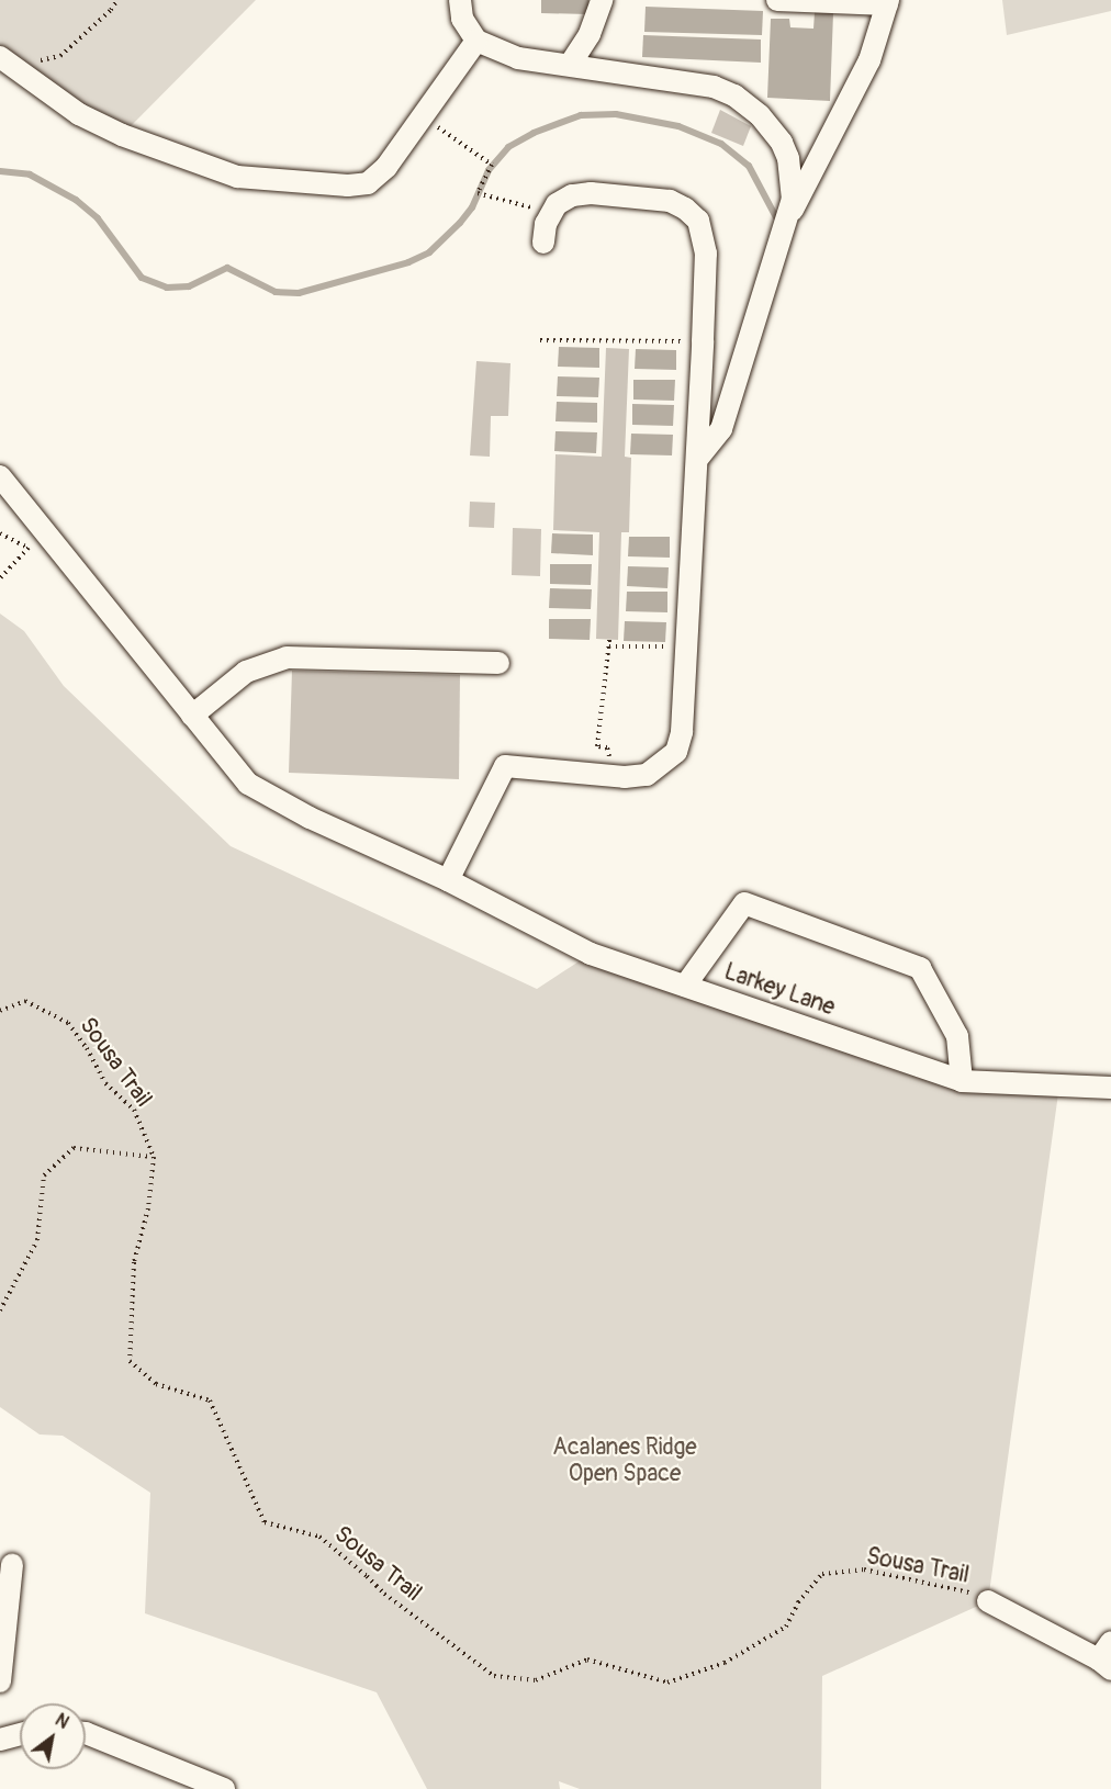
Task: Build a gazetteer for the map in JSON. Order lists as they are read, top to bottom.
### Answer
{
  "streets": {
    "street": ["Larkey Lane"],
    "path": ["Sousa Trail"]
  },
  "parks": ["Acalanes Ridge Open Space"],
  "north": "top right"
}
